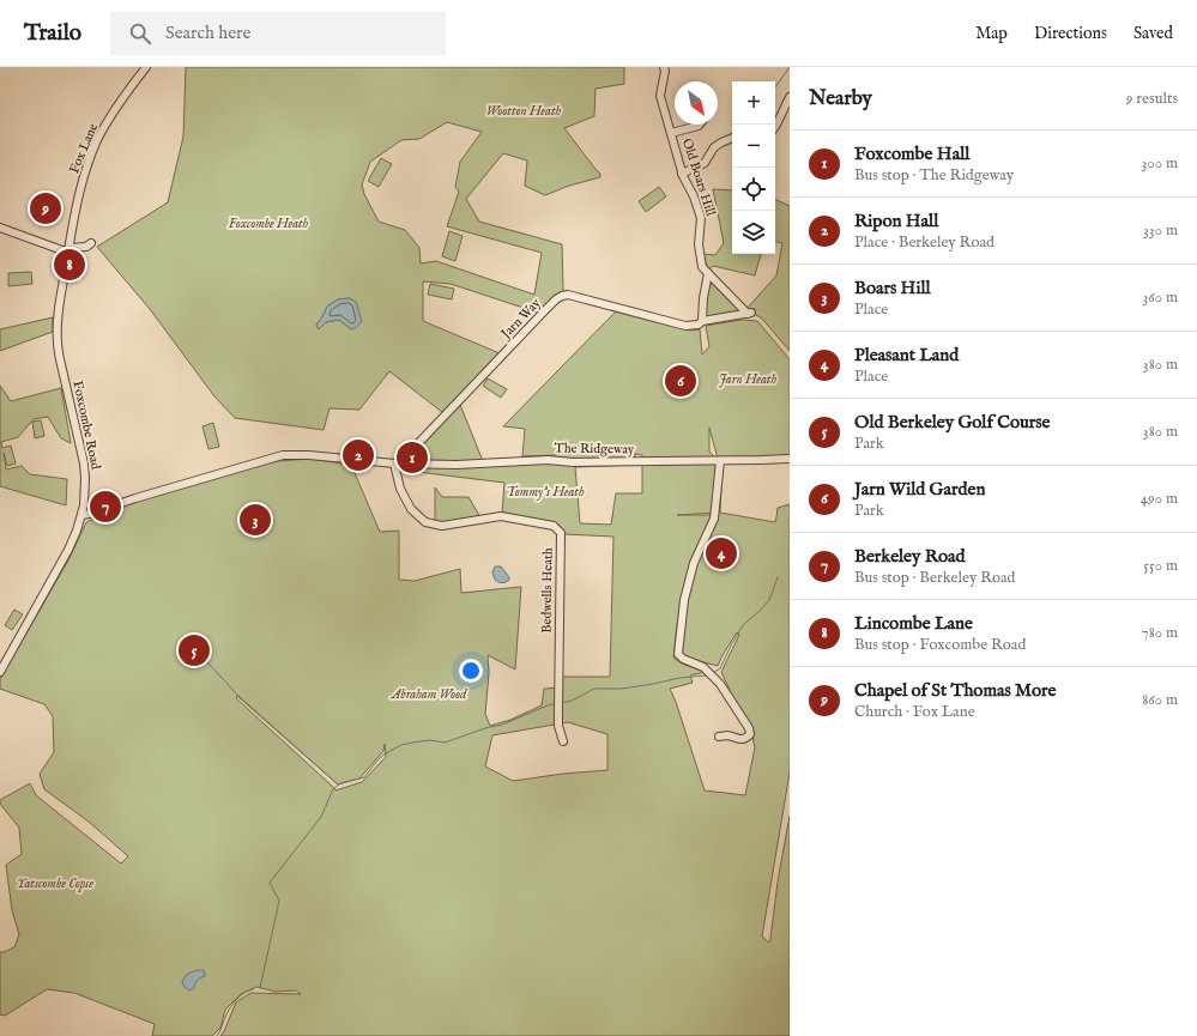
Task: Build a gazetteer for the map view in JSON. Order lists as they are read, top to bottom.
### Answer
{
  "streets": {
    "street": [
      "Fox Lane",
      "Old Boars Hill",
      "Jarn Way",
      "Foxcombe Road",
      "The Ridgeway",
      "Bedwells Heath"
    ]
  },
  "crossings": [
    ["Fox Lane", "Foxcombe Road"],
    ["Jarn Way", "The Ridgeway"],
    ["Jarn Way", "Bedwells Heath"],
    ["Foxcombe Road", "The Ridgeway"],
    ["The Ridgeway", "Bedwells Heath"]
  ],
  "parks": [
    "Wootton Heath",
    "Foxcombe Heath",
    "Jarn Heath",
    "Tommy's Heath",
    "Abraham Wood",
    "Yatscombe Copse"
  ],
  "north": "bottom right",
  "page": {
    "header": "Trailo",
    "search": "Search here",
    "nav": ["Map", "Directions", "Saved"],
    "heading": ["Nearby", "9 results"],
    "map_buttons": ["+", "−"],
    "list": [
      {
        "mark": "1",
        "name": "Foxcombe Hall",
        "note": "Bus stop · The Ridgeway",
        "value": "300 m"
      },
      {
        "mark": "2",
        "name": "Ripon Hall",
        "note": "Place · Berkeley Road",
        "value": "330 m"
      },
      {
        "mark": "3",
        "name": "Boars Hill",
        "note": "Place",
        "value": "360 m"
      },
      {
        "mark": "4",
        "name": "Pleasant Land",
        "note": "Place",
        "value": "380 m"
      },
      {
        "mark": "5",
        "name": "Old Berkeley Golf Course",
        "note": "Park",
        "value": "380 m"
      },
      {
        "mark": "6",
        "name": "Jarn Wild Garden",
        "note": "Park",
        "value": "490 m"
      },
      {
        "mark": "7",
        "name": "Berkeley Road",
        "note": "Bus stop · Berkeley Road",
        "value": "550 m"
      },
      {
        "mark": "8",
        "name": "Lincombe Lane",
        "note": "Bus stop · Foxcombe Road",
        "value": "780 m"
      },
      {
        "mark": "9",
        "name": "Chapel of St Thomas More",
        "note": "Church · Fox Lane",
        "value": "860 m"
      }
    ],
    "pins": [
      "9",
      "8",
      "6",
      "2",
      "1",
      "7",
      "3",
      "4",
      "5"
    ]
  }
}
